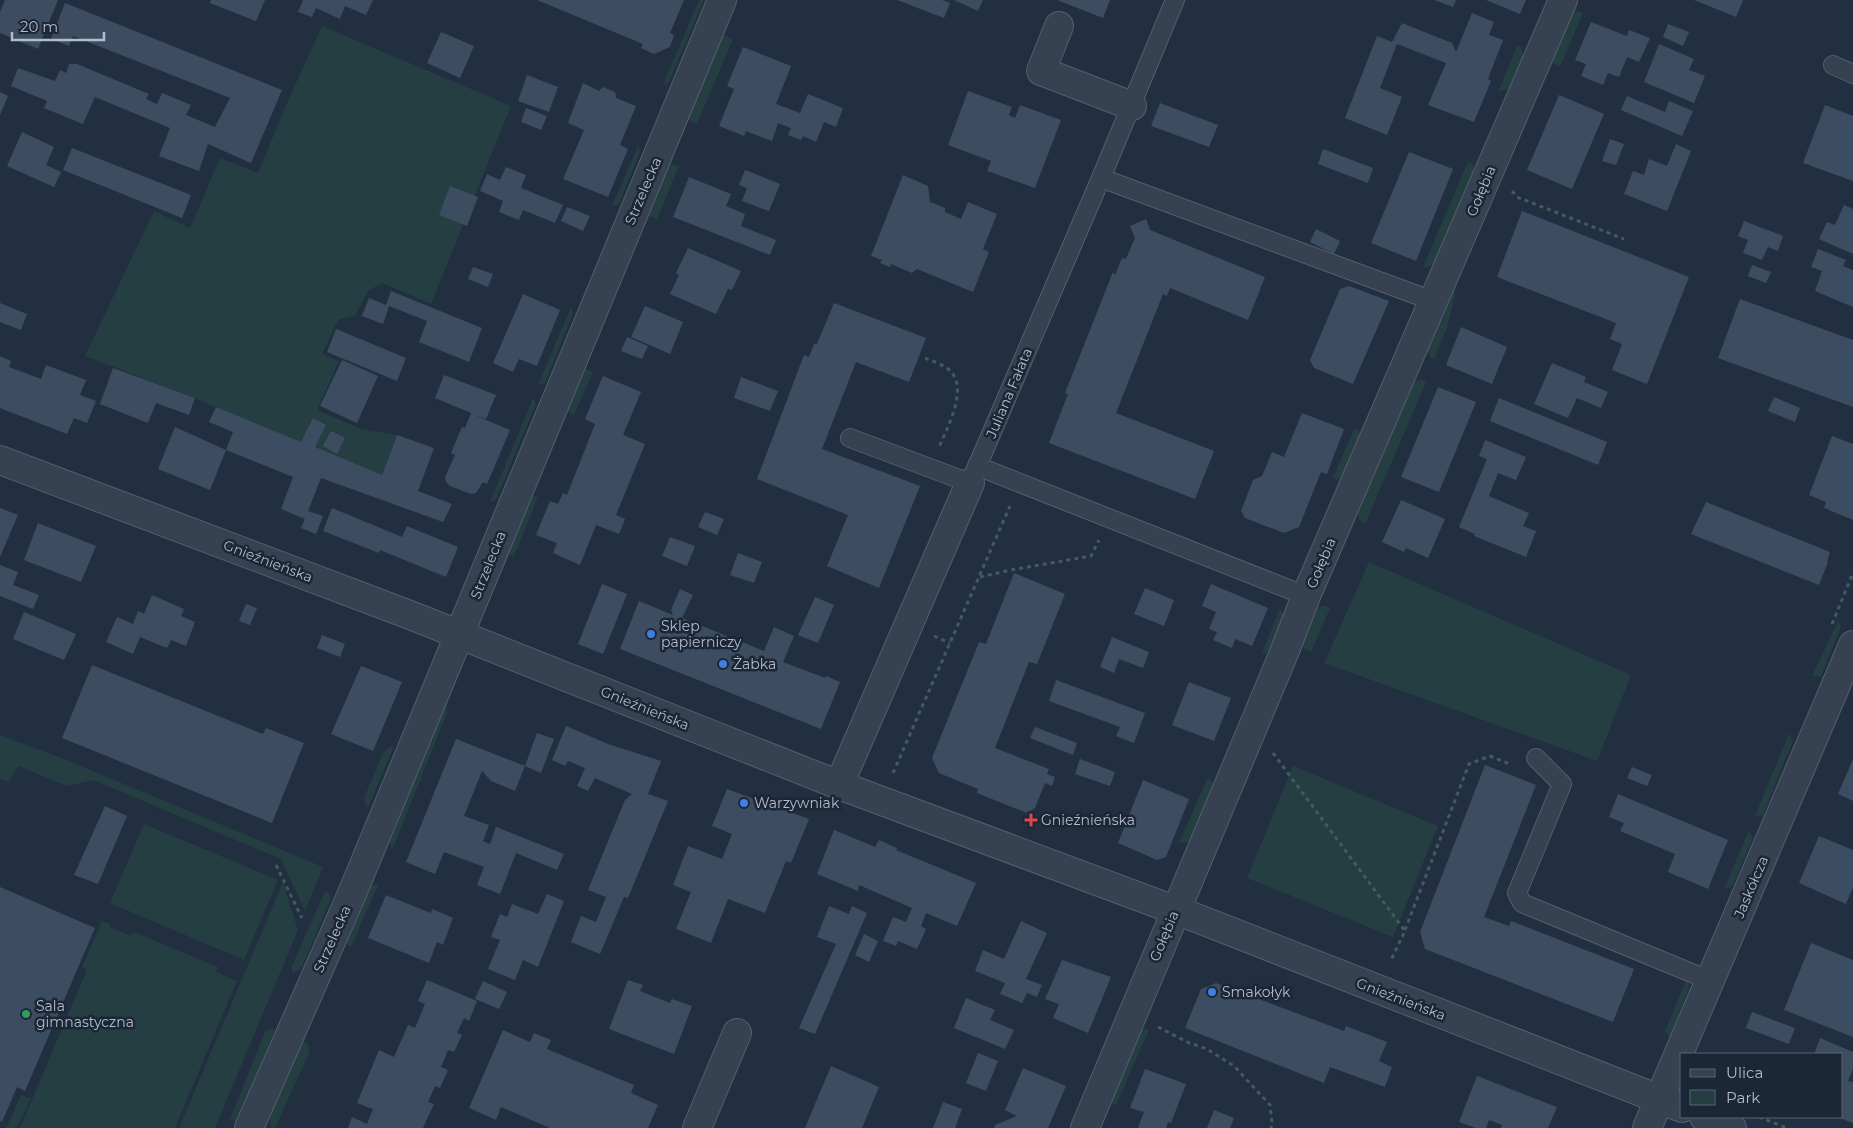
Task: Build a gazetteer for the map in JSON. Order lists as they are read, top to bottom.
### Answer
{
  "streets": {
    "street": [
      "Strzelecka",
      "Gołębia",
      "Juliana Fałata",
      "Gnieźnieńska",
      "Jaskółcza"
    ]
  },
  "crossings": [
    ["Strzelecka", "Gnieźnieńska"],
    ["Gołębia", "Gnieźnieńska"],
    ["Juliana Fałata", "Gnieźnieńska"],
    ["Gnieźnieńska", "Jaskółcza"]
  ],
  "places": {
    "other": [
      "Sklep papierniczy",
      "Żabka",
      "Warzywniak",
      "Smakołyk",
      "Sala gimnastyczna"
    ],
    "health": ["Gnieźnieńska"]
  },
  "legend": ["Ulica", "Park"],
  "scale_bar": "20 m"
}
